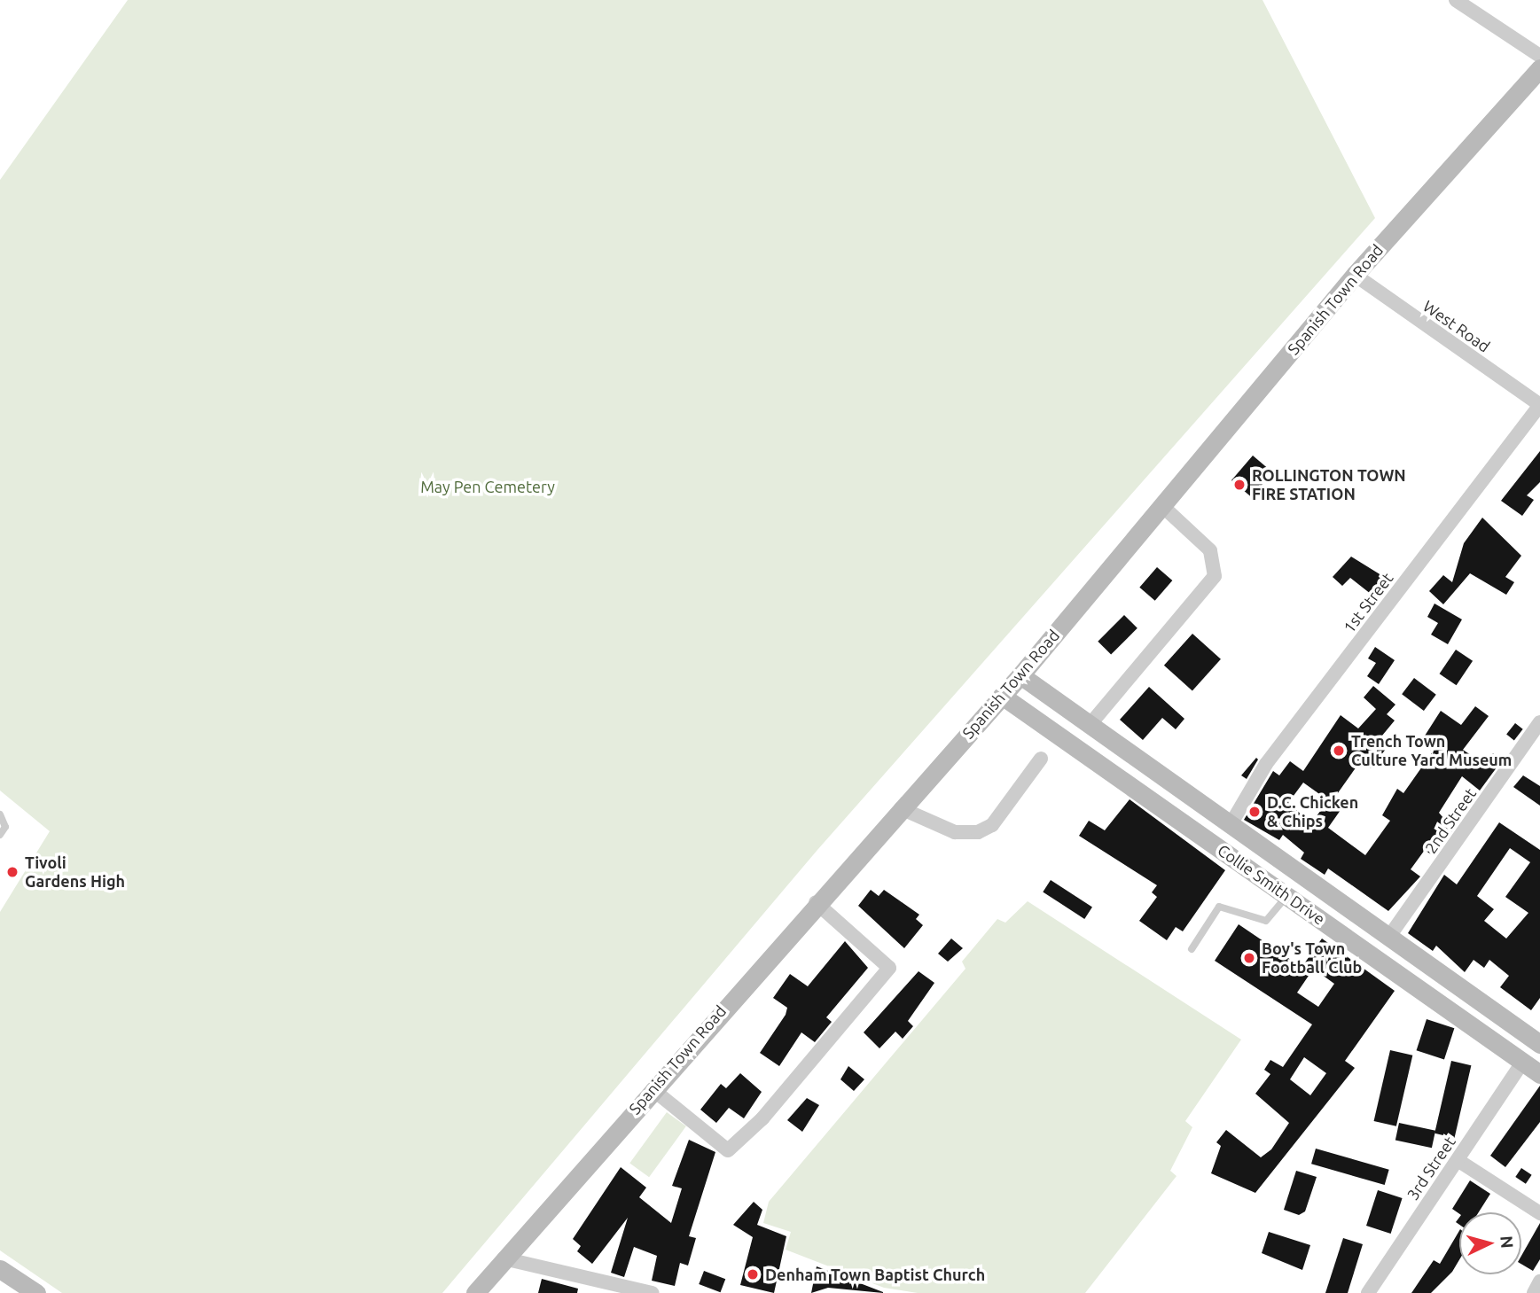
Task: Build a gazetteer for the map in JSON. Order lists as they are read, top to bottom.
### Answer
{
  "streets": {
    "main road": ["Spanish Town Road", "Collie Smith Drive"],
    "street": [
      "West Road",
      "1st Street",
      "2nd Street",
      "3rd Street"
    ]
  },
  "crossings": [
    ["Spanish Town Road", "West Road"],
    ["Spanish Town Road", "Collie Smith Drive"],
    ["West Road", "1st Street"],
    ["1st Street", "Collie Smith Drive"],
    ["2nd Street", "Collie Smith Drive"],
    ["Collie Smith Drive", "3rd Street"]
  ],
  "parks": ["May Pen Cemetery"],
  "places": [
    "ROLLINGTON TOWN FIRE STATION",
    "Trench Town Culture Yard Museum",
    "D.C. Chicken & Chips",
    "Tivoli Gardens High",
    "Boy's Town Football Club",
    "Denham Town Baptist Church"
  ],
  "north": "right"
}
